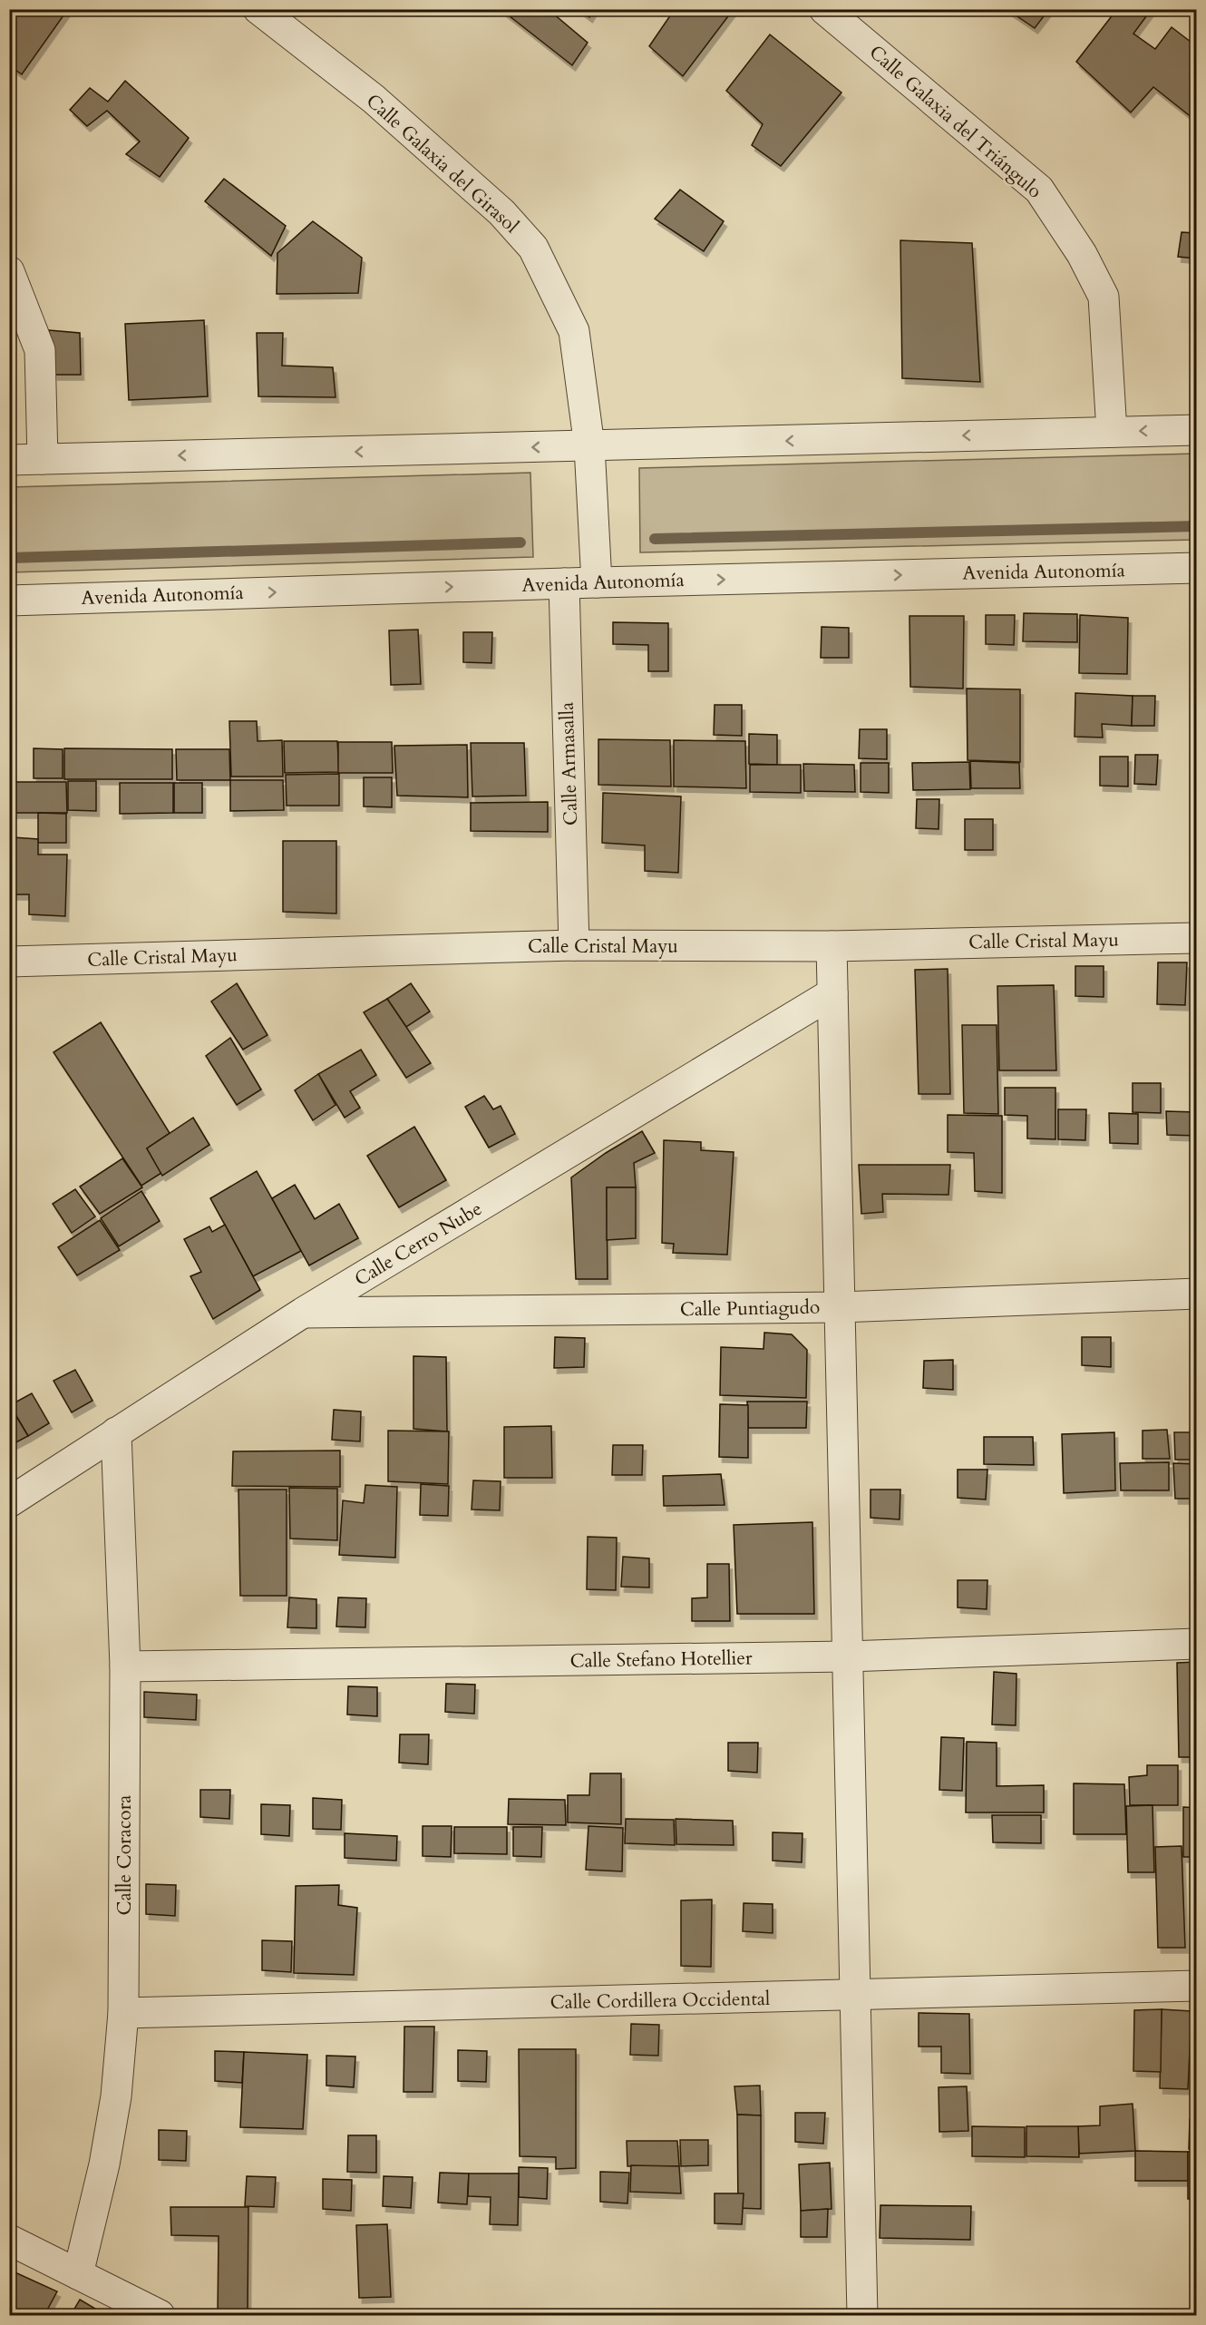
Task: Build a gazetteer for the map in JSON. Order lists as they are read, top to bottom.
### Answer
{
  "streets": {
    "street": [
      "Calle Galaxia del Triángulo",
      "Calle Galaxia del Girasol",
      "Avenida Autonomía",
      "Calle Armasalla",
      "Calle Cristal Mayu",
      "Calle Cerro Nube",
      "Calle Puntiagudo",
      "Calle Stefano Hotellier",
      "Calle Coracora",
      "Calle Cordillera Occidental"
    ]
  },
  "crossings": [
    ["Calle Galaxia del Girasol", "Avenida Autonomía"],
    ["Avenida Autonomía", "Calle Armasalla"],
    ["Calle Armasalla", "Calle Cristal Mayu"],
    ["Calle Cerro Nube", "Calle Puntiagudo"],
    ["Calle Cerro Nube", "Calle Coracora"],
    ["Calle Stefano Hotellier", "Calle Coracora"],
    ["Calle Coracora", "Calle Cordillera Occidental"]
  ]
}
